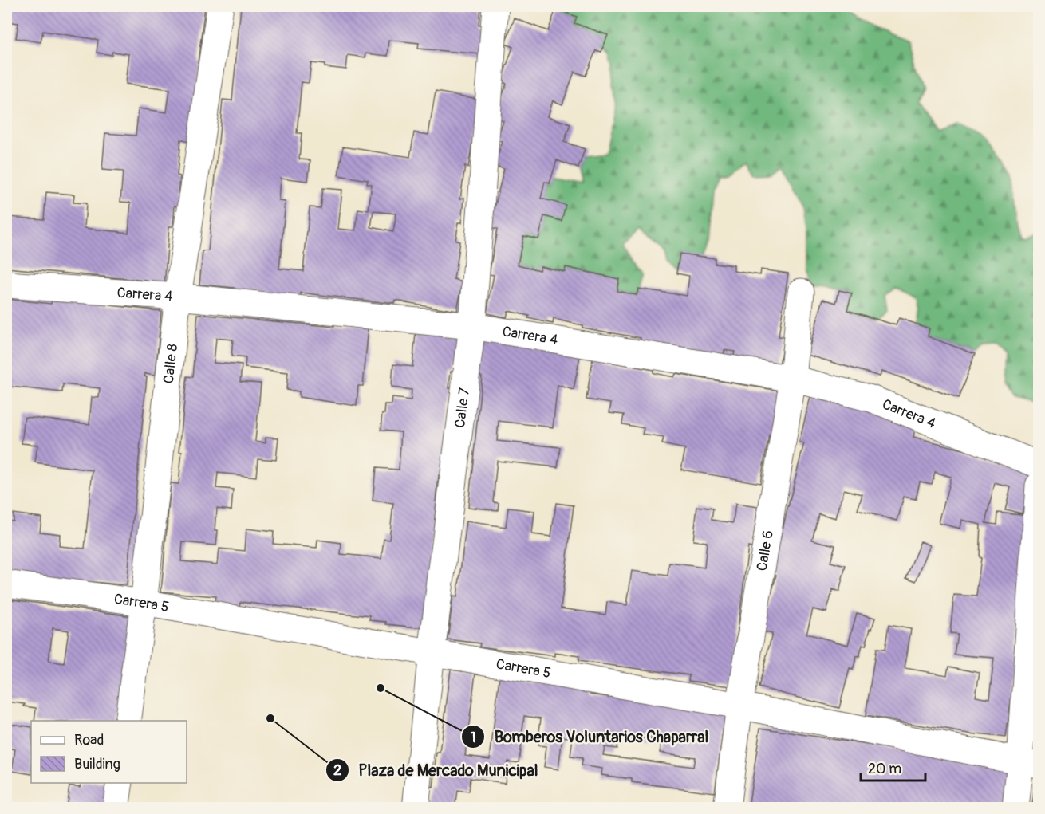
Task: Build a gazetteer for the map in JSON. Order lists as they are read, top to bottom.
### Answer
{
  "streets": {
    "street": [
      "Carrera 4",
      "Calle 8",
      "Calle 7",
      "Calle 6",
      "Carrera 5"
    ]
  },
  "crossings": [
    ["Carrera 4", "Calle 8"],
    ["Carrera 4", "Calle 7"],
    ["Carrera 4", "Calle 6"],
    ["Calle 8", "Carrera 5"],
    ["Calle 7", "Carrera 5"],
    ["Calle 6", "Carrera 5"]
  ],
  "places": ["Bomberos Voluntarios Chaparral", "Plaza de Mercado Municipal"],
  "legend": ["Road", "Building"],
  "scale_bar": "20 m"
}
